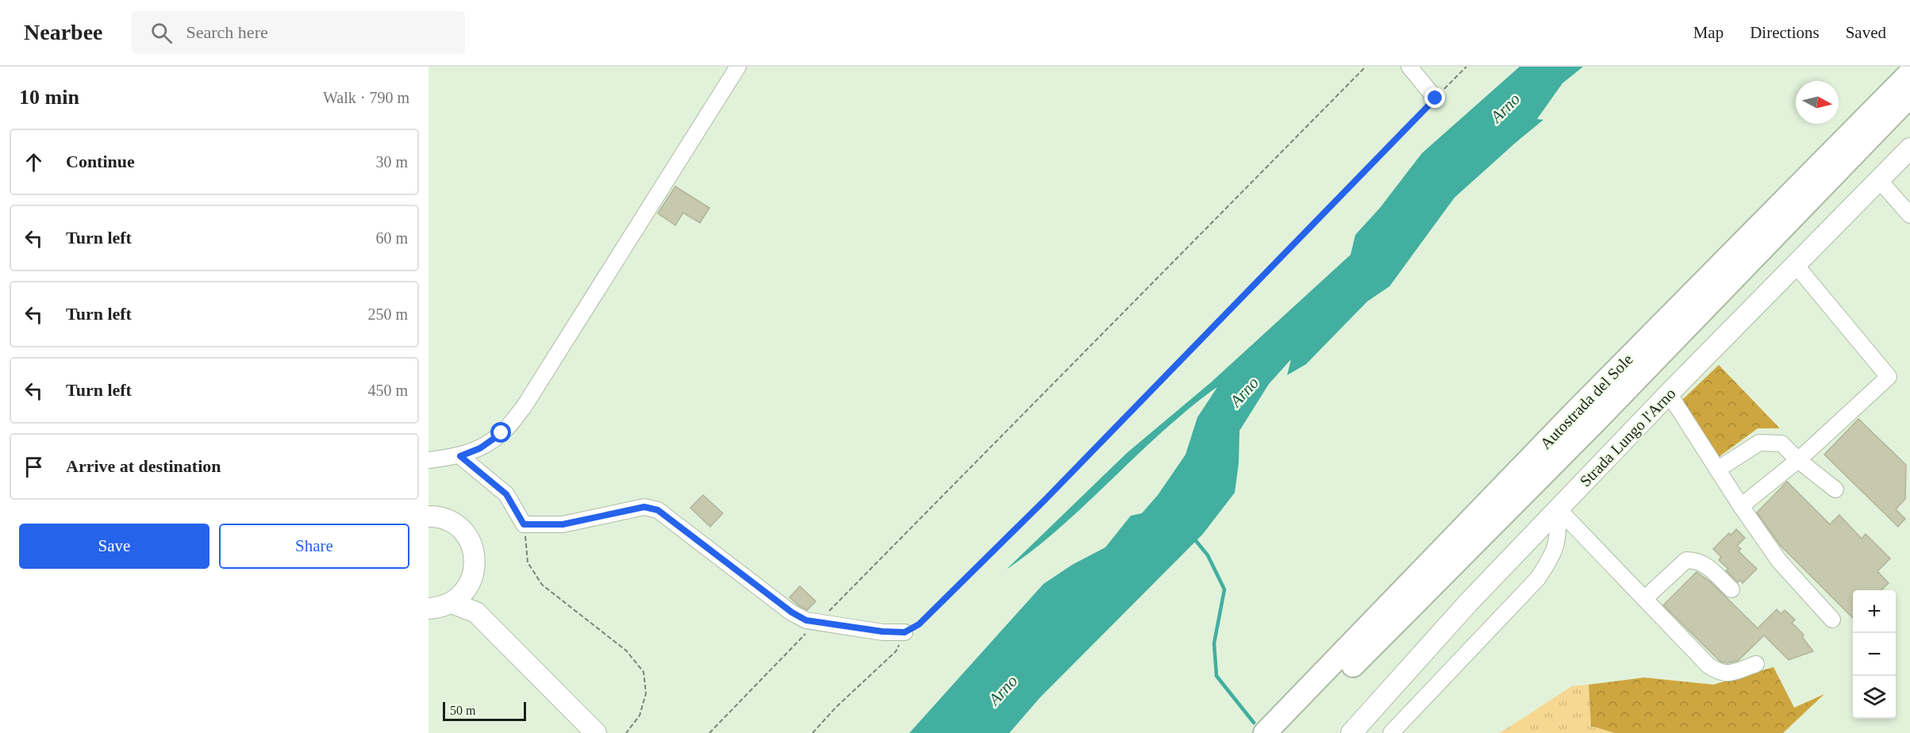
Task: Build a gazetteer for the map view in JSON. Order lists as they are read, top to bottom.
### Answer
{
  "streets": {
    "highway": ["Autostrada del Sole"],
    "main road": ["Strada Lungo l'Arno"]
  },
  "water": ["Arno"],
  "scale_bar": "50 m",
  "north": "right",
  "page": {
    "header": "Nearbee",
    "search": "Search here",
    "nav": ["Map", "Directions", "Saved"],
    "heading": ["10 min", "Walk · 790 m"],
    "list": [
      ["Continue", "30 m"],
      ["Turn left", "60 m"],
      ["Turn left", "250 m"],
      ["Turn left", "450 m"],
      "Arrive at destination"
    ],
    "buttons": ["Save", "Share"],
    "map_buttons": ["+", "−"],
    "scale": "50 m"
  }
}
